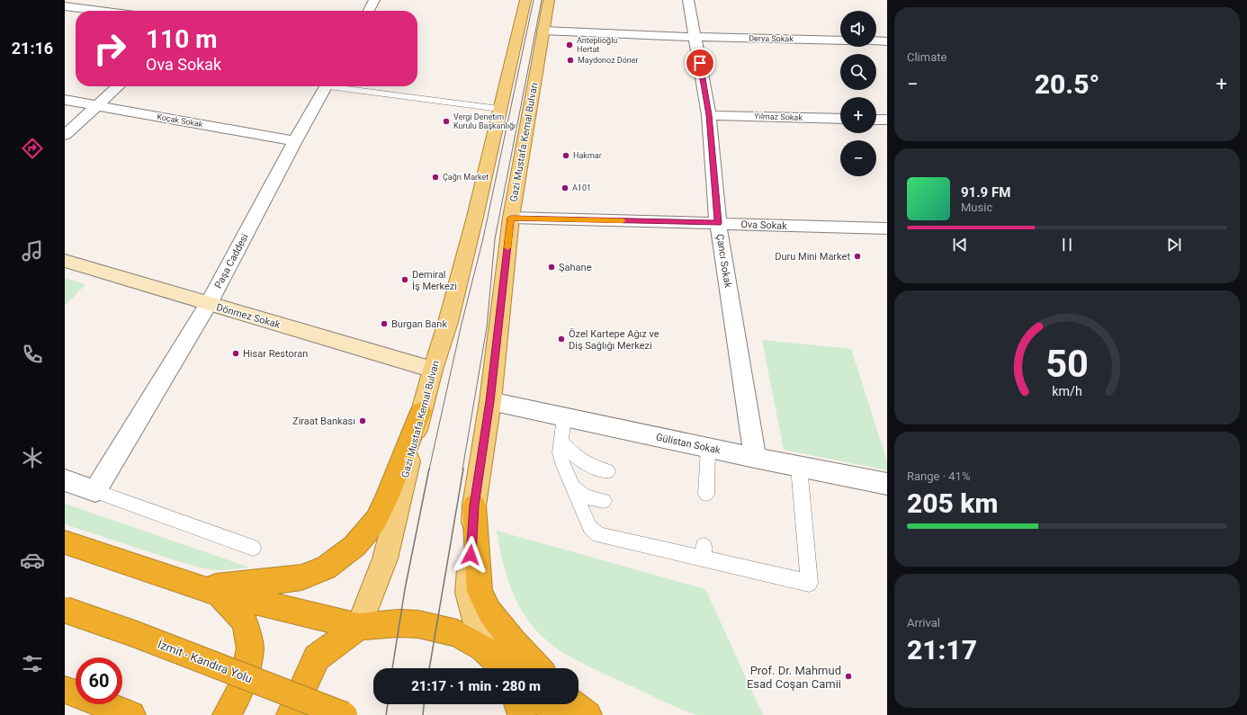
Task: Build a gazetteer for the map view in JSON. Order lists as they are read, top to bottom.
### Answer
{
  "streets": {
    "highway": ["İzmit - Kandıra Yolu"],
    "main road": ["Gazi Mustafa Kemal Bulvarı"],
    "street": [
      "Derya Sokak",
      "Yılmaz Sokak",
      "Koçak Sokak",
      "Ova Sokak",
      "Paşa Caddesi",
      "Çancı Sokak",
      "Dönmez Sokak",
      "Gülistan Sokak"
    ]
  },
  "crossings": [
    ["Derya Sokak", "Gazi Mustafa Kemal Bulvarı"],
    ["Derya Sokak", "Çancı Sokak"],
    ["Yılmaz Sokak", "Çancı Sokak"],
    ["Koçak Sokak", "Paşa Caddesi"],
    ["Gazi Mustafa Kemal Bulvarı", "Ova Sokak"],
    ["Gazi Mustafa Kemal Bulvarı", "Dönmez Sokak"],
    ["Gazi Mustafa Kemal Bulvarı", "Gülistan Sokak"],
    ["Ova Sokak", "Çancı Sokak"],
    ["Paşa Caddesi", "Dönmez Sokak"],
    ["Çancı Sokak", "Gülistan Sokak"]
  ],
  "places": [
    "Anteplioğlu Hertat",
    "Maydonoz Döner",
    "Vergi Denetim Kurulu Başkanlığı",
    "Hakmar",
    "Çağrı Market",
    "A101",
    "Duru Mini Market",
    "Şahane",
    "Demiral İş Merkezi",
    "Burgan Bank",
    "Özel Kartepe Ağız ve Diş Sağlığı Merkezi",
    "Hisar Restoran",
    "Ziraat Bankası",
    "Prof. Dr. Mahmud Esad Coşan Camii"
  ],
  "page": {
    "tabs": "21:16",
    "tile": [
      "Climate",
      ["Range · 41%", "205 km"],
      ["Arrival", "21:17"]
    ],
    "map_buttons": ["+", "−"],
    "turn": ["110 m", "Ova Sokak"],
    "heat": ["−", "20.5°", "+"],
    "song": ["91.9 FM", "Music"],
    "limit": "60",
    "trip": "21:17 · 1 min · 280 m",
    "gauge": ["50", "km/h"]
  }
}
